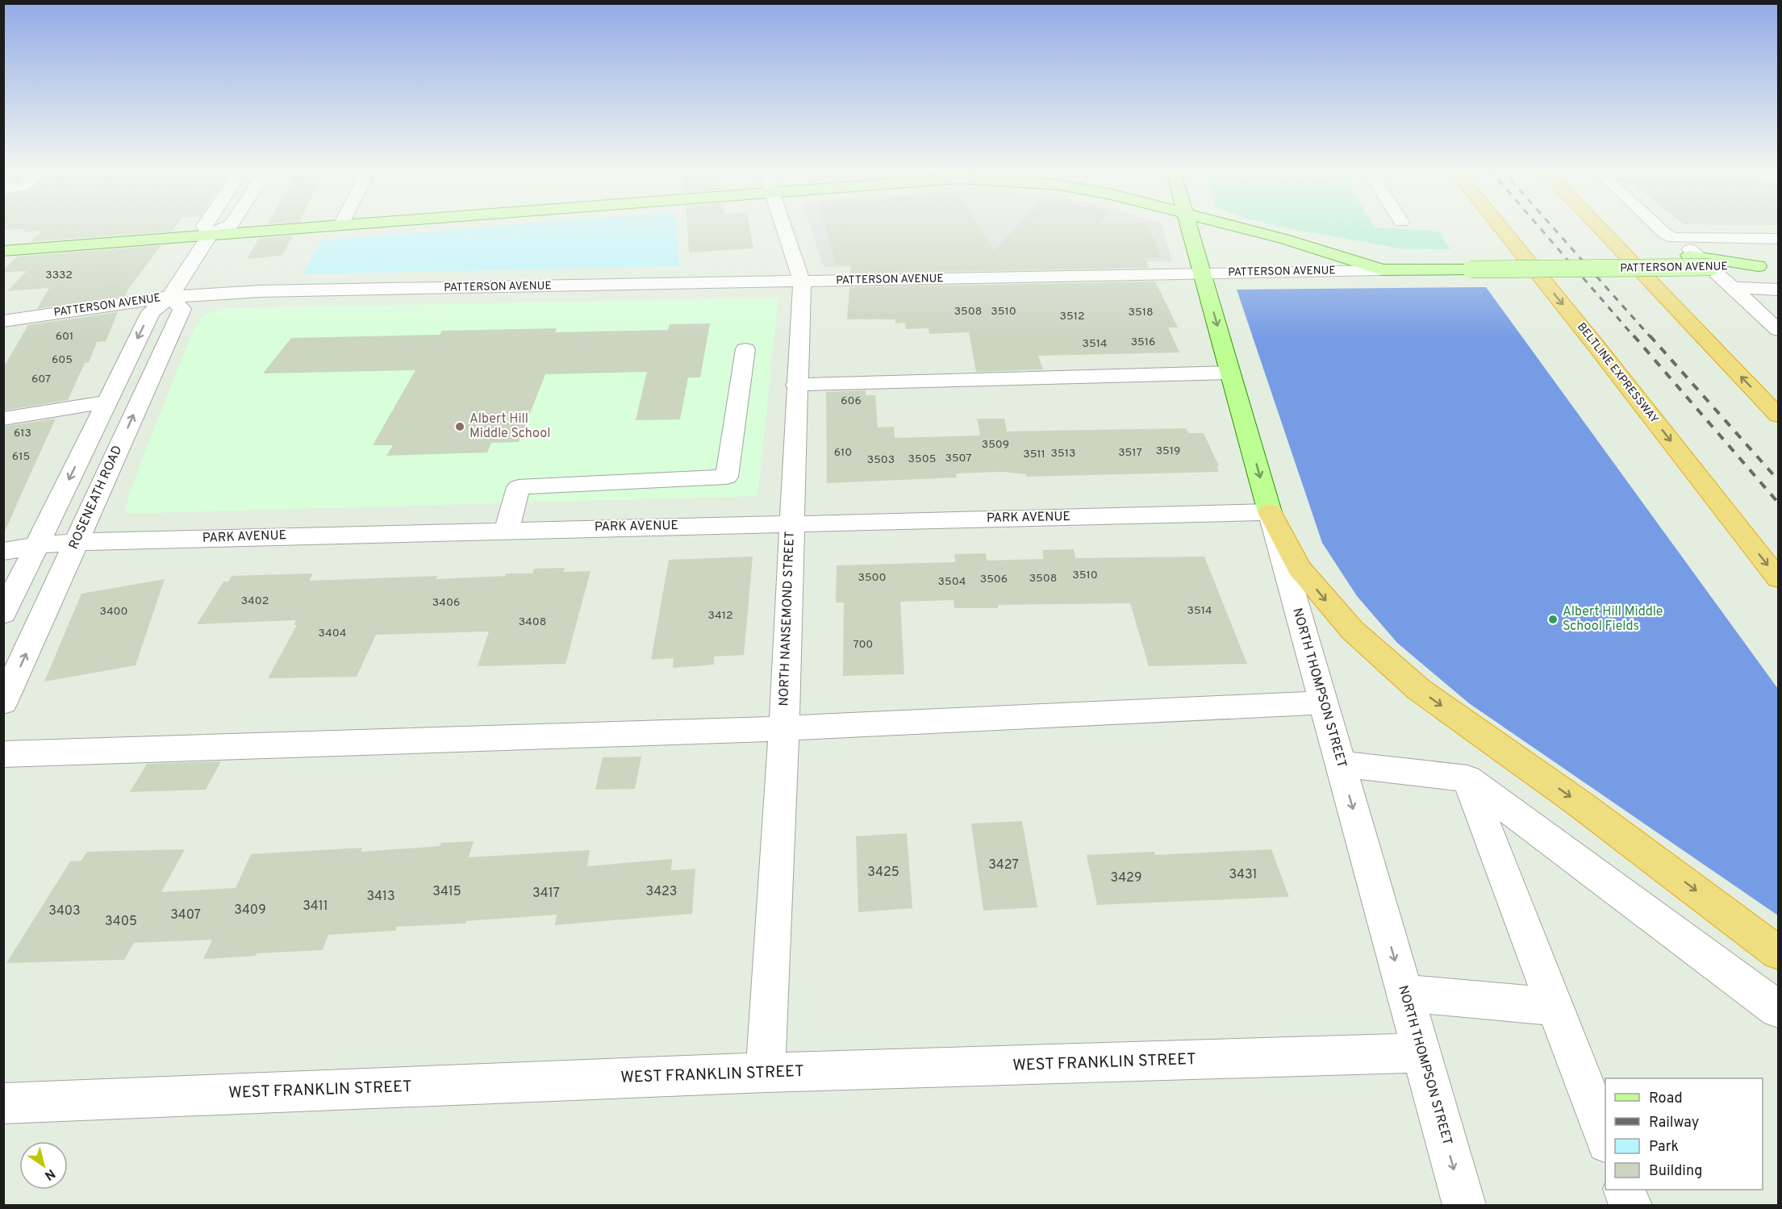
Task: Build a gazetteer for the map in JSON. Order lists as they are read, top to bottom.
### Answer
{
  "streets": {
    "highway": ["BELTLINE EXPRESSWAY"],
    "main road": ["PATTERSON AVENUE", "NORTH THOMPSON STREET"],
    "street": [
      "ROSENEATH ROAD",
      "PARK AVENUE",
      "NORTH NANSEMOND STREET",
      "WEST FRANKLIN STREET"
    ]
  },
  "crossings": [
    ["PATTERSON AVENUE", "ROSENEATH ROAD"],
    ["PATTERSON AVENUE", "NORTH NANSEMOND STREET"],
    ["PATTERSON AVENUE", "NORTH THOMPSON STREET"],
    ["ROSENEATH ROAD", "PARK AVENUE"],
    ["PARK AVENUE", "NORTH NANSEMOND STREET"],
    ["PARK AVENUE", "NORTH THOMPSON STREET"],
    ["NORTH NANSEMOND STREET", "WEST FRANKLIN STREET"],
    ["NORTH THOMPSON STREET", "WEST FRANKLIN STREET"]
  ],
  "one_way": ["NORTH THOMPSON STREET"],
  "places": ["Albert Hill Middle School", "Albert Hill Middle School Fields"],
  "house_numbers": [
    "3332",
    "3508",
    "3510",
    "3518",
    "3512",
    "601",
    "3516",
    "3514",
    "605",
    "607",
    "606",
    "613",
    "3509",
    "3519",
    "610",
    "3517",
    "3513",
    "3511",
    "615",
    "3507",
    "3505",
    "3503",
    "3510",
    "3500",
    "3508",
    "3506",
    "3504",
    "3402",
    "3406",
    "3514",
    "3400",
    "3412",
    "3408",
    "3404",
    "700",
    "3427",
    "3425",
    "3431",
    "3429",
    "3415",
    "3423",
    "3417",
    "3413",
    "3411",
    "3409",
    "3403",
    "3407",
    "3405"
  ],
  "legend": [
    "Road",
    "Railway",
    "Park",
    "Building"
  ],
  "north": "bottom right"
}
